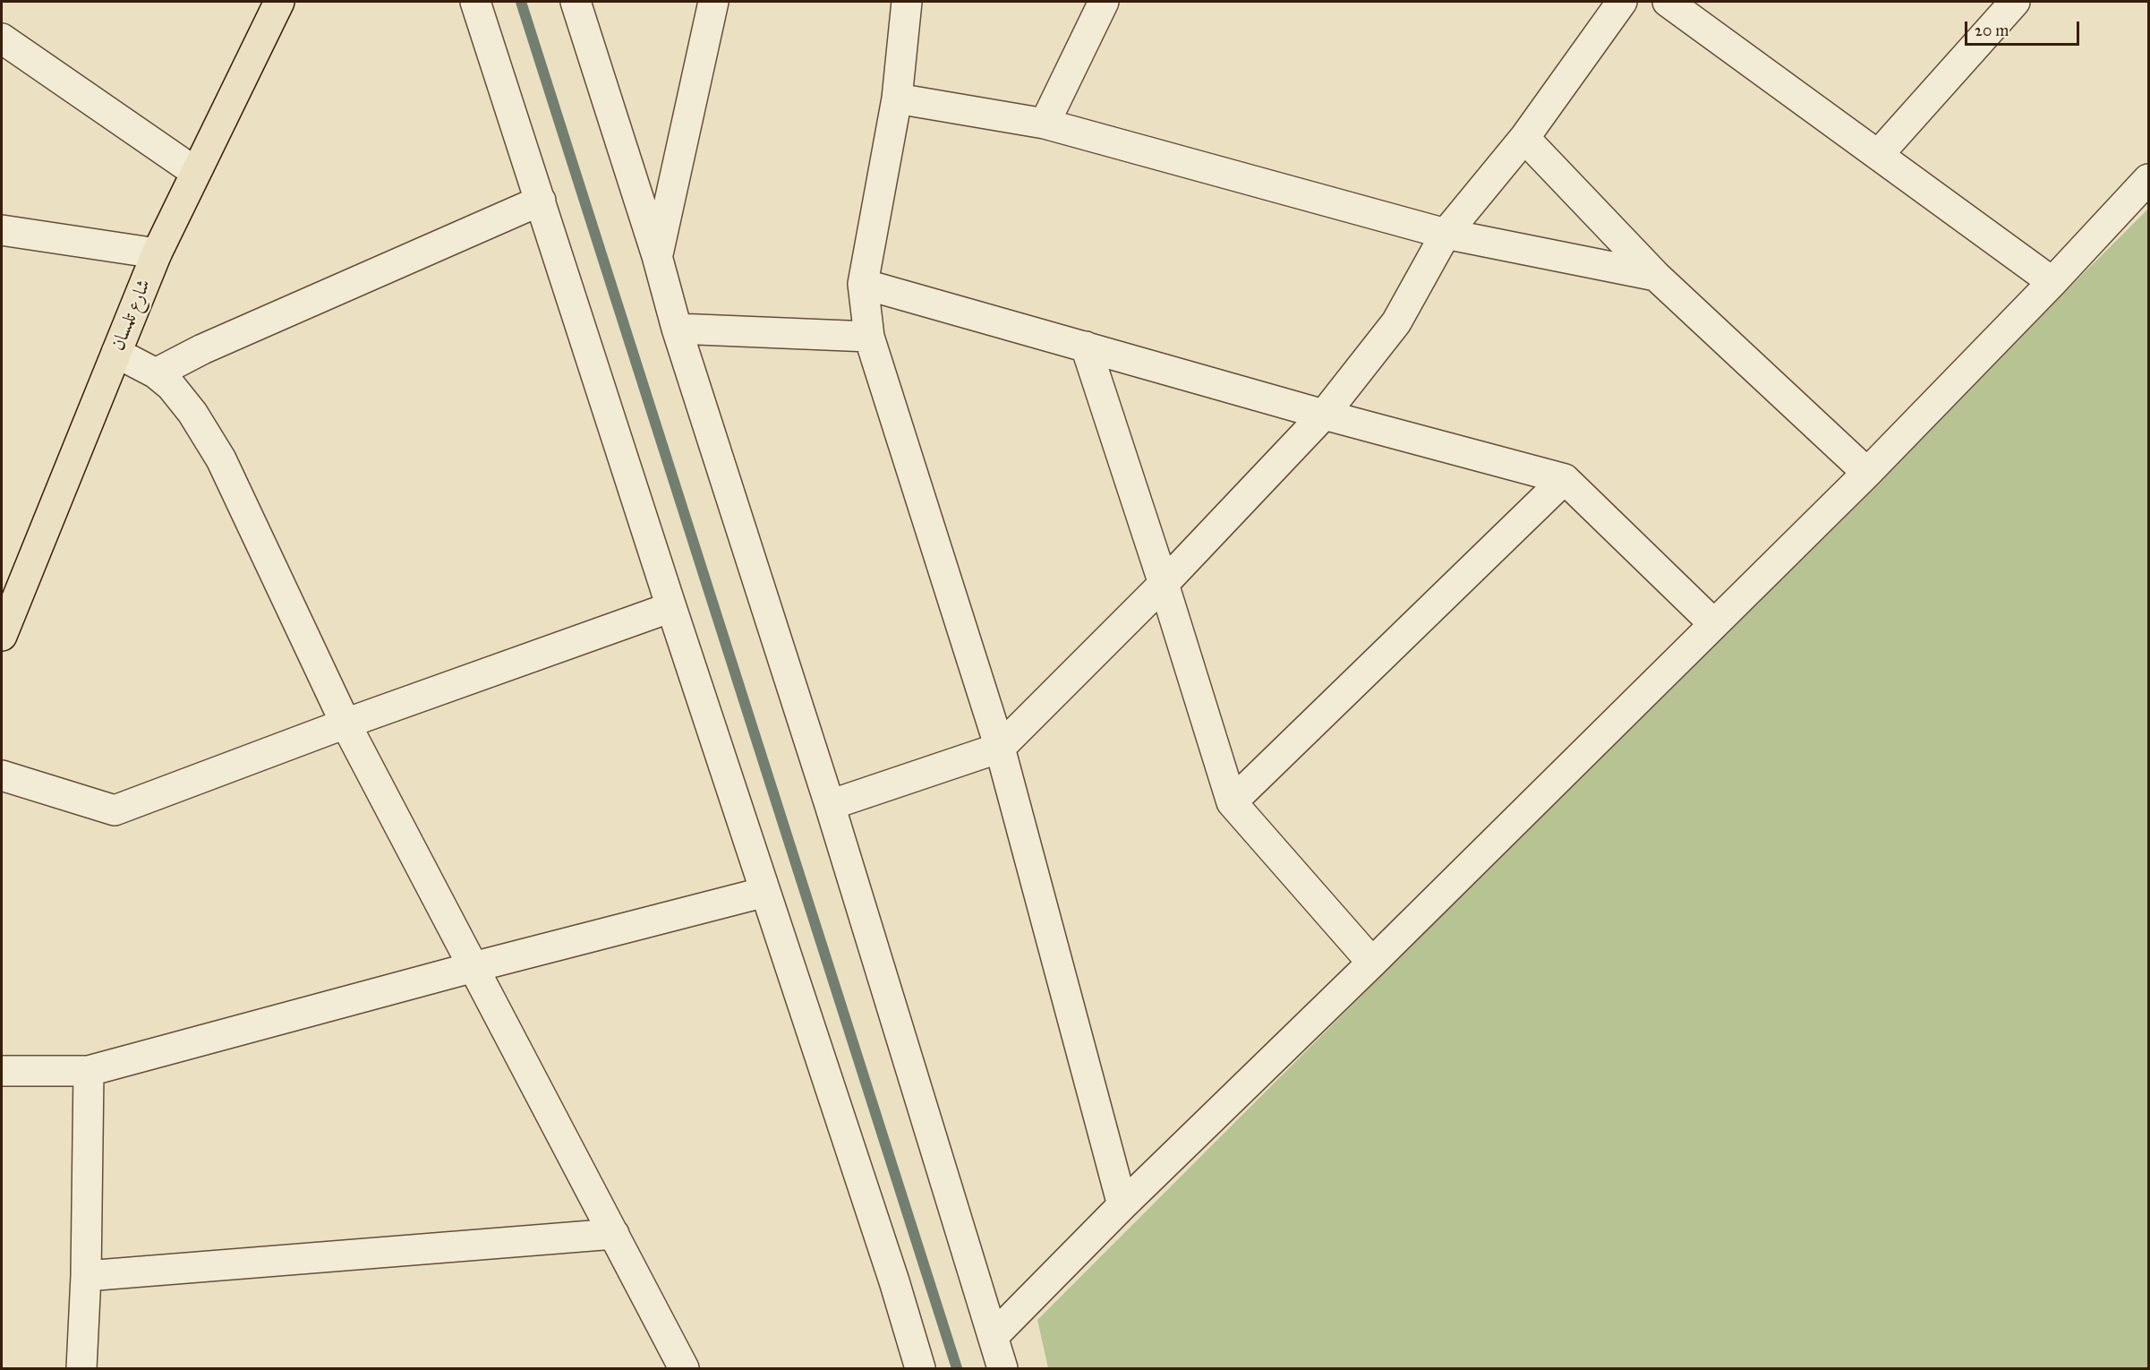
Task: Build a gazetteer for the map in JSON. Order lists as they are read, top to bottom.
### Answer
{
  "streets": {
    "main road": ["شارع تلمسان"]
  },
  "scale_bar": "20 m"
}
